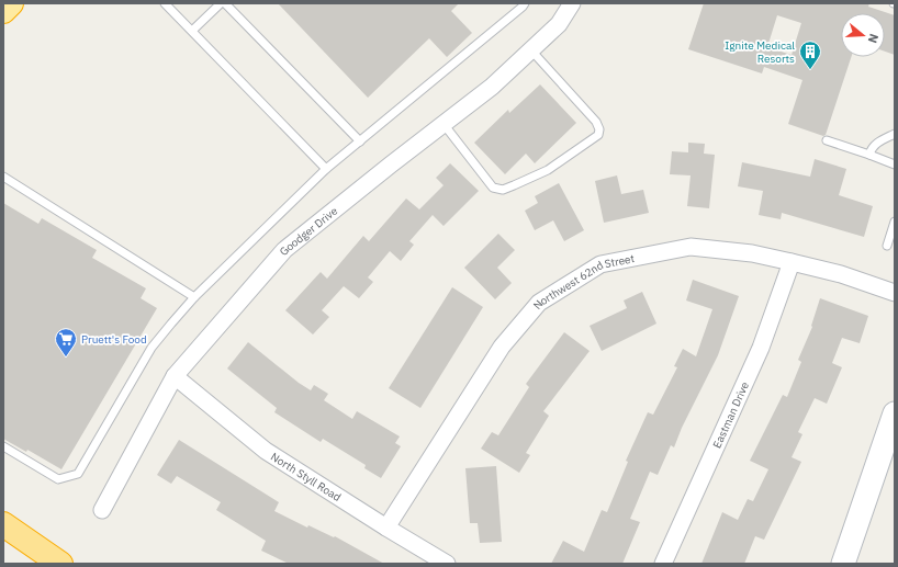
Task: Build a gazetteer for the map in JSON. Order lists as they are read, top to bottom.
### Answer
{
  "streets": {
    "street": [
      "Goodger Drive",
      "Northwest 62nd Street",
      "Eastman Drive",
      "North Styll Road"
    ]
  },
  "crossings": [
    ["Goodger Drive", "North Styll Road"],
    ["Northwest 62nd Street", "Eastman Drive"],
    ["Northwest 62nd Street", "North Styll Road"]
  ],
  "places": {
    "building": ["Ignite Medical Resorts"],
    "supermarket": ["Pruett's Food"]
  },
  "north": "right"
}
